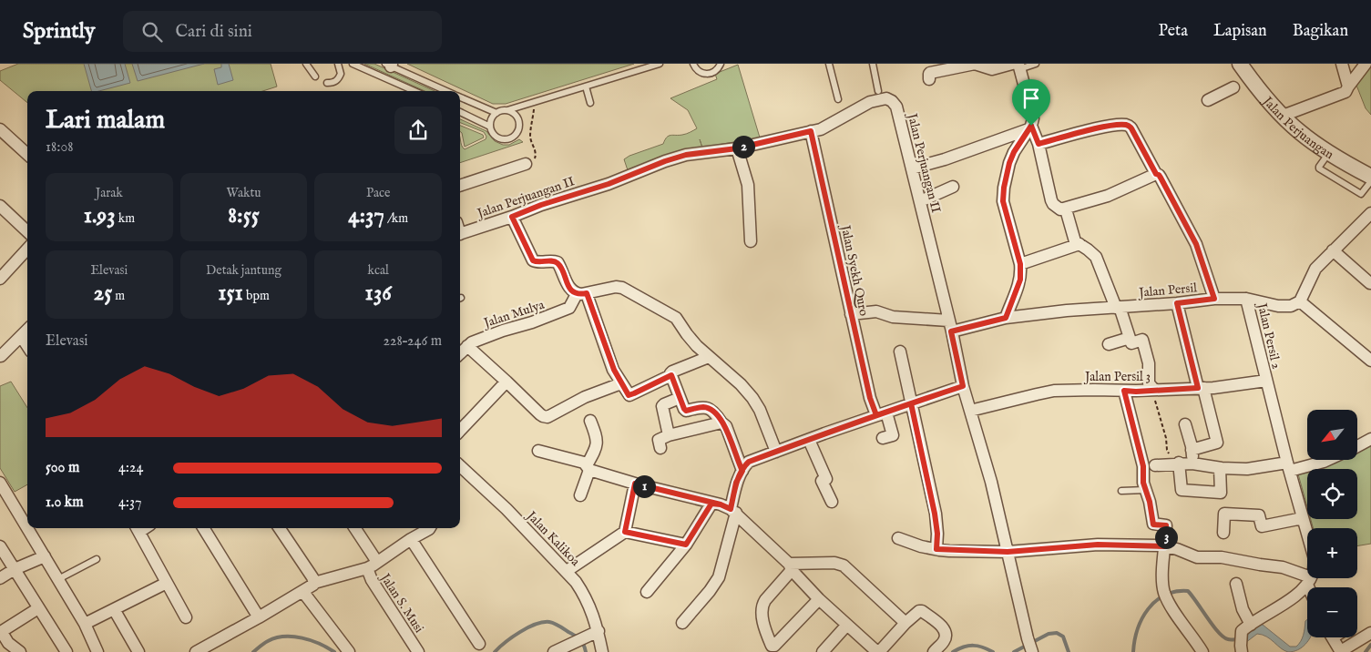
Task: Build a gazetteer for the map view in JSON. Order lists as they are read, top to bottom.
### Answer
{
  "streets": {
    "street": [
      "Jalan Perjuangan",
      "Jalan Perjuangan II",
      "Jalan Syekh Quro",
      "Jalan Persil",
      "Jalan Mulya",
      "Jalan Persil 2",
      "Jalan Persil 3",
      "Jalan Kalikoa",
      "Jalan S. Musi"
    ]
  },
  "crossings": [
    ["Jalan Perjuangan II", "Jalan Syekh Quro"],
    ["Jalan Perjuangan II", "Jalan Persil"],
    ["Jalan Perjuangan II", "Jalan Persil 3"],
    ["Jalan Syekh Quro", "Jalan Persil"],
    ["Jalan Persil", "Jalan Persil 2"],
    ["Jalan Persil 2", "Jalan Persil 3"]
  ],
  "north": "bottom left",
  "page": {
    "header": "Sprintly",
    "search": "Cari di sini",
    "nav": ["Peta", "Lapisan", "Bagikan"],
    "heading": ["Lari malam", "18:08"],
    "pins": ["2", "1", "3"],
    "stats": [
      ["Jarak", "1.93 km"],
      ["Waktu", "8:55"],
      ["Pace", "4:37 /km"],
      ["Elevasi", "25 m"],
      ["Detak jantung", "151 bpm"],
      ["kcal", "136"]
    ],
    "chart": ["Elevasi", "228–246 m"],
    "map_buttons": ["+", "−"],
    "list": [
      {
        "name": "500 m",
        "note": "4:24"
      },
      {
        "name": "1.0 km",
        "note": "4:37"
      }
    ]
  }
}
